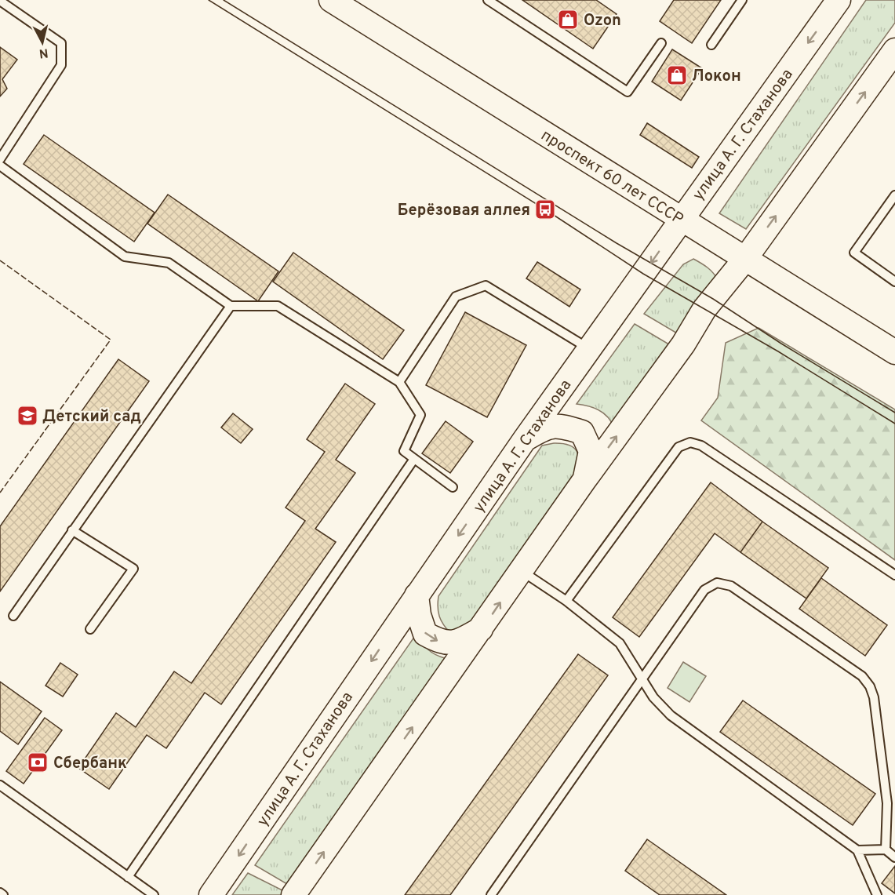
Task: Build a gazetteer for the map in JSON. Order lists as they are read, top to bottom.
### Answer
{
  "streets": {
    "main road": ["улица А. Г. Стаханова", "проспект 60 лет СССР"]
  },
  "crossings": [
    ["улица А. Г. Стаханова", "проспект 60 лет СССР"]
  ],
  "places": {
    "shop": ["Ozon", "Локон"],
    "bus stop": ["Берёзовая аллея"],
    "school or university": ["Детский сад"],
    "bank": ["Сбербанк"]
  },
  "north": "bottom"
}
